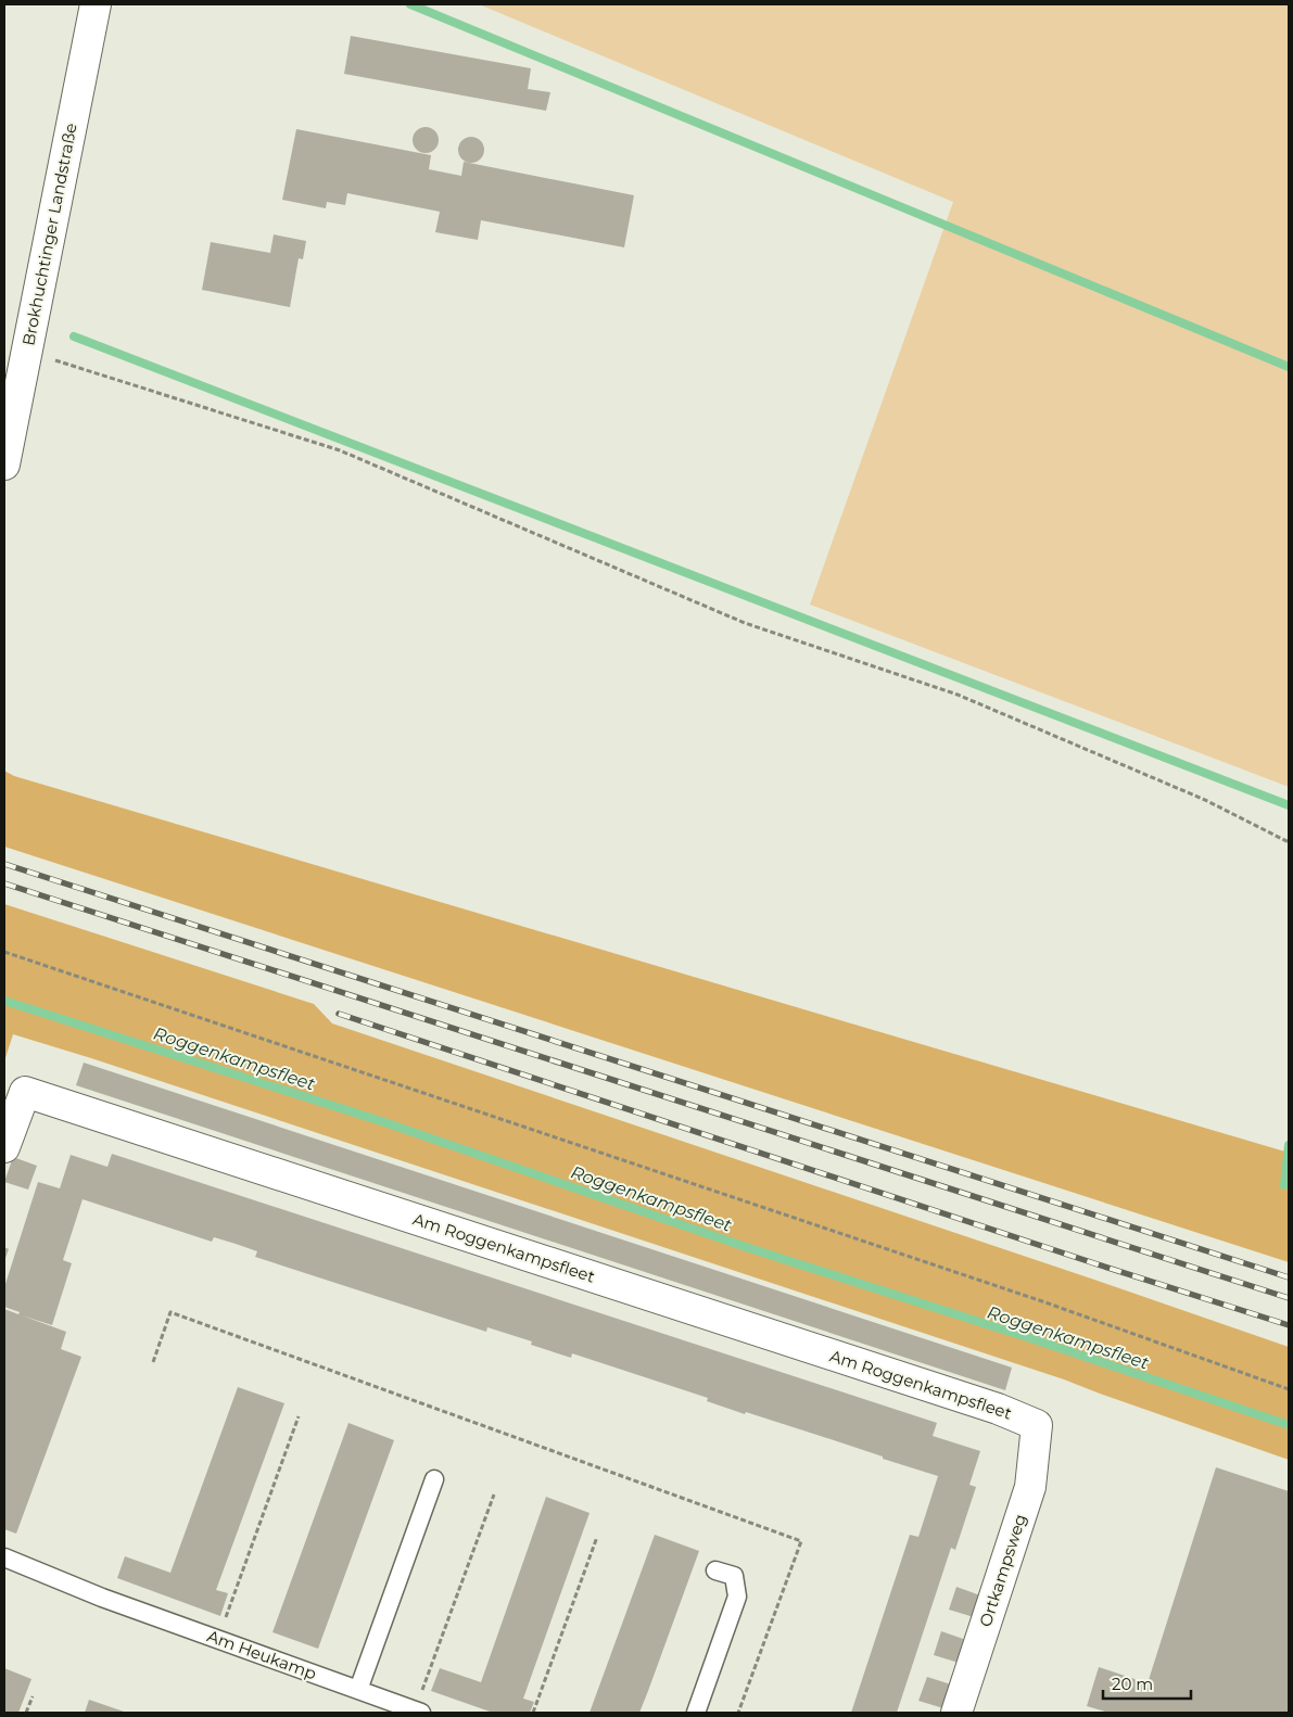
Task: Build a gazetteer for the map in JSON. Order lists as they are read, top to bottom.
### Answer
{
  "streets": {
    "street": ["Brokhuchtinger Landstraße", "Am Roggenkampsfleet", "Ortkampsweg"],
    "lane": ["Am Heukamp"]
  },
  "crossings": [
    ["Am Roggenkampsfleet", "Ortkampsweg"]
  ],
  "water": ["Roggenkampsfleet"],
  "scale_bar": "20 m"
}
